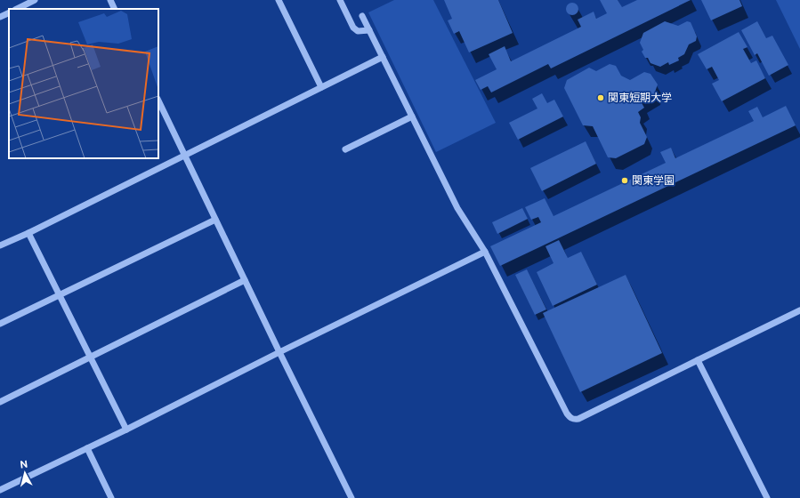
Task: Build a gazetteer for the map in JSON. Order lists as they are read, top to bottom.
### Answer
{
  "places": ["関東短期大学", "関東学園"],
  "north": "top"
}
